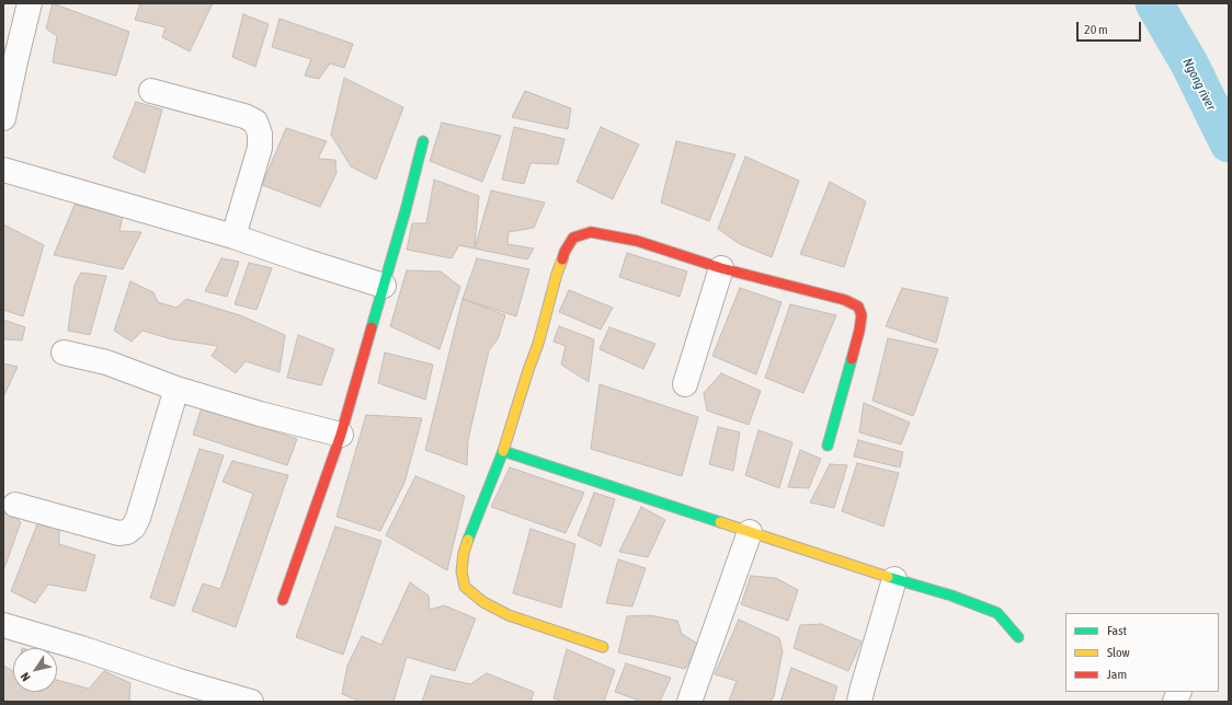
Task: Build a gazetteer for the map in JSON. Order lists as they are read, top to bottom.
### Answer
{
  "water": ["Ngong river"],
  "legend": ["Fast", "Slow", "Jam"],
  "scale_bar": "20 m",
  "north": "bottom left"
}
